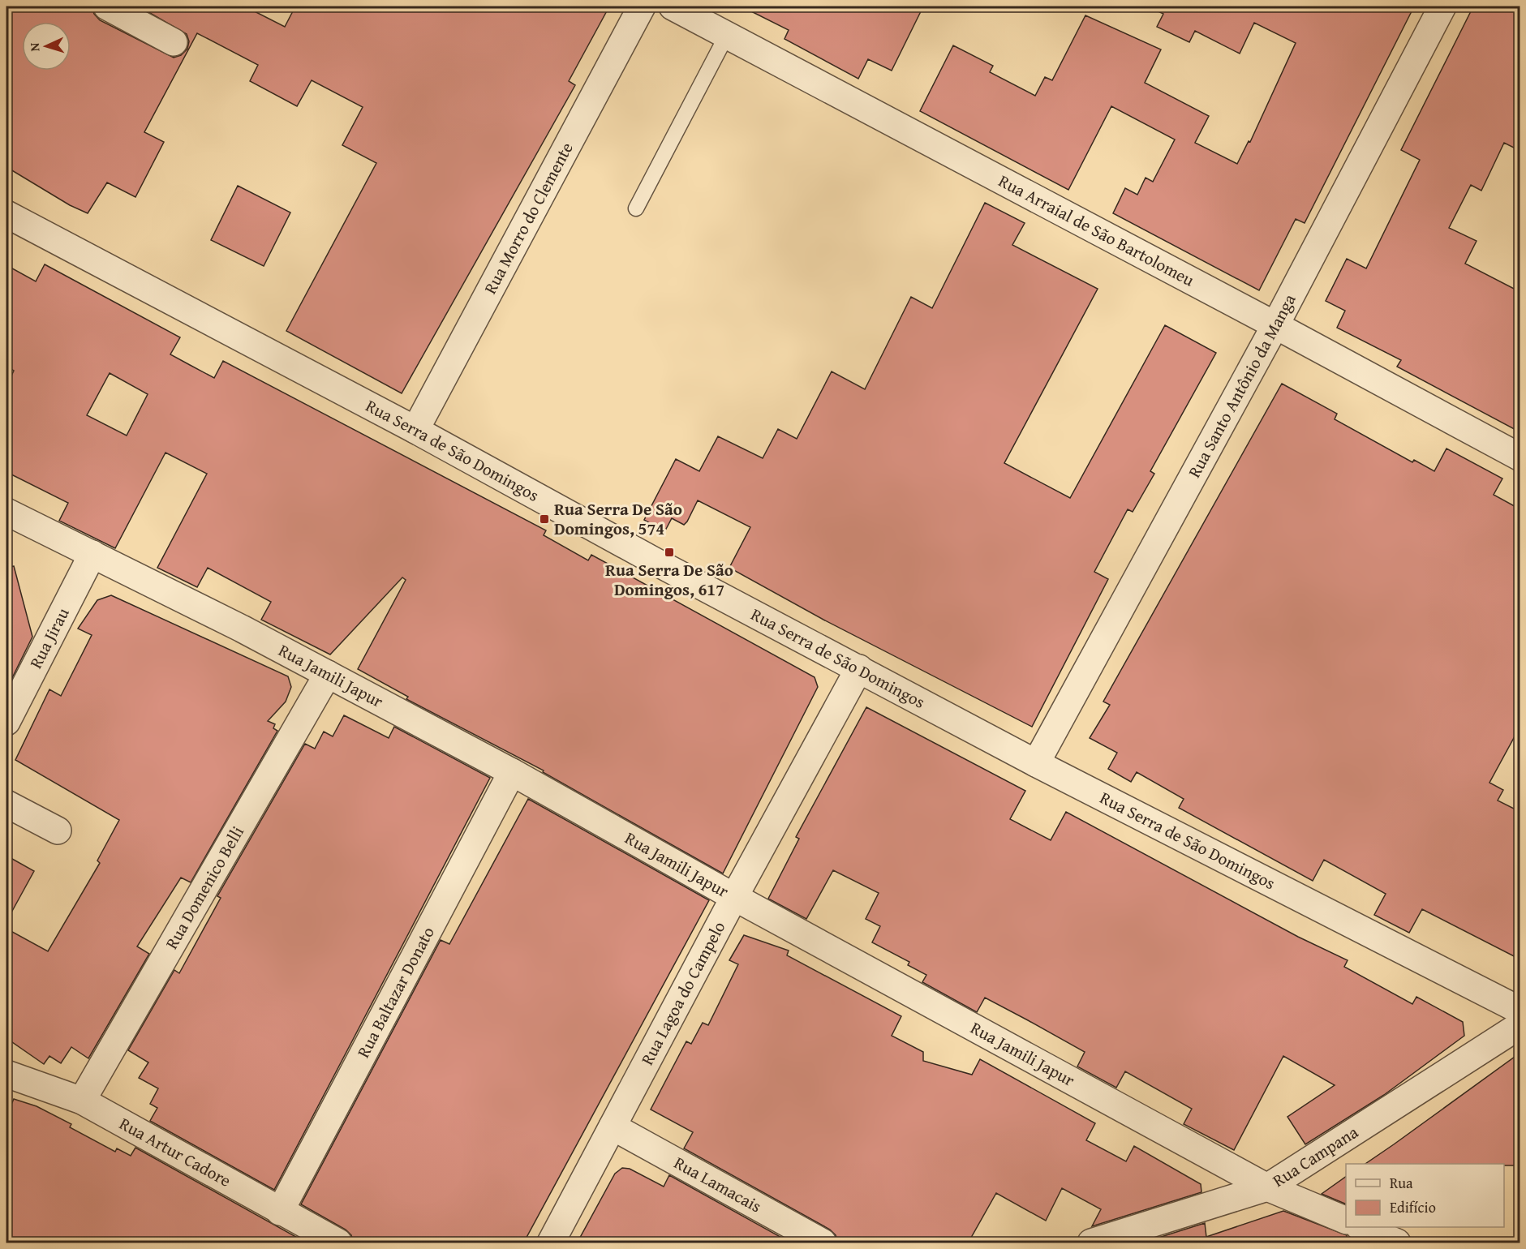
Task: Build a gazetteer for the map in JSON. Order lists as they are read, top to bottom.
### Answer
{
  "streets": {
    "street": [
      "Rua Morro do Clemente",
      "Rua Arraial de São Bartolomeu",
      "Rua Santo Antônio da Manga",
      "Rua Serra de São Domingos",
      "Rua Jirau",
      "Rua Jamili Japur",
      "Rua Domenico Belli",
      "Rua Baltazar Donato",
      "Rua Lagoa do Campelo",
      "Rua Artur Cadore",
      "Rua Campana",
      "Rua Lamacais"
    ]
  },
  "crossings": [
    ["Rua Morro do Clemente", "Rua Serra de São Domingos"],
    ["Rua Arraial de São Bartolomeu", "Rua Santo Antônio da Manga"],
    ["Rua Santo Antônio da Manga", "Rua Serra de São Domingos"],
    ["Rua Serra de São Domingos", "Rua Lagoa do Campelo"],
    ["Rua Jirau", "Rua Jamili Japur"],
    ["Rua Jamili Japur", "Rua Domenico Belli"],
    ["Rua Jamili Japur", "Rua Baltazar Donato"],
    ["Rua Jamili Japur", "Rua Lagoa do Campelo"],
    ["Rua Jamili Japur", "Rua Campana"],
    ["Rua Domenico Belli", "Rua Artur Cadore"],
    ["Rua Baltazar Donato", "Rua Artur Cadore"],
    ["Rua Lagoa do Campelo", "Rua Lamacais"]
  ],
  "places": {
    "transit": ["Rua Serra De São Domingos, 574", "Rua Serra De São Domingos, 617"]
  },
  "legend": ["Rua", "Edifício"],
  "north": "left"
}
